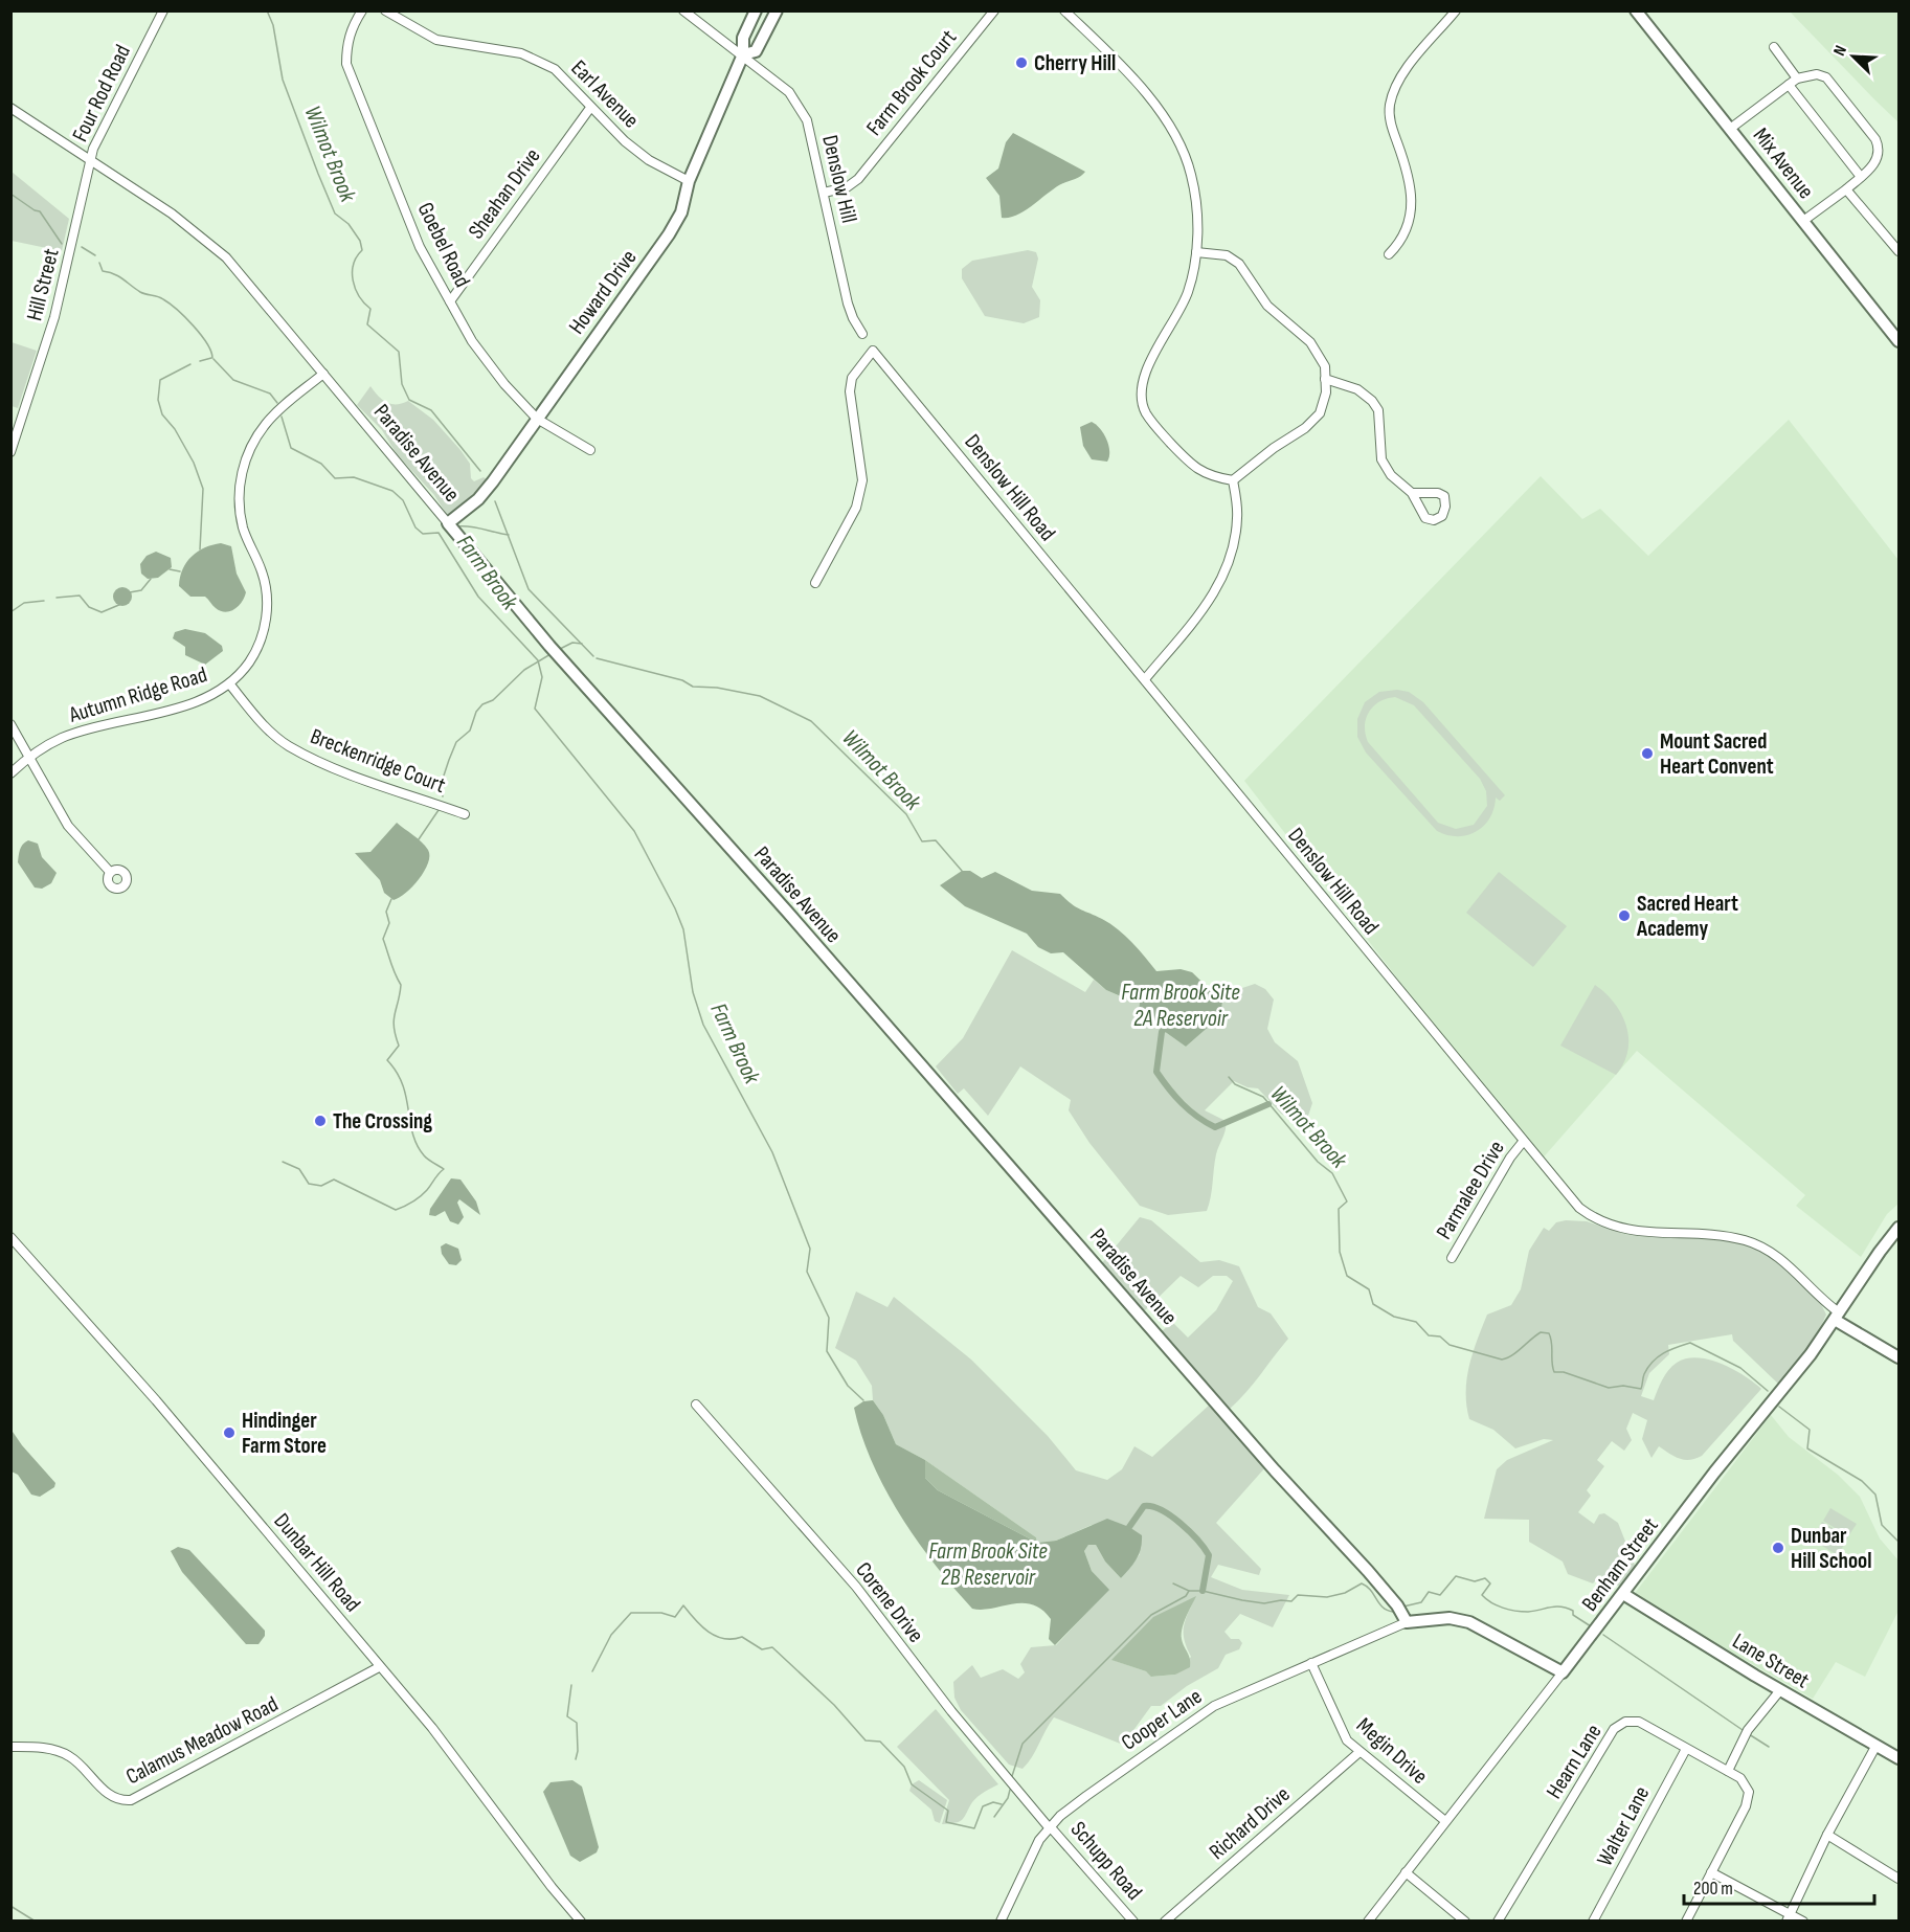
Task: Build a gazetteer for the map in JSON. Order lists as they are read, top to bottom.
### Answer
{
  "streets": {
    "street": [
      "Farm Brook Court",
      "Four Rod Road",
      "Earl Avenue",
      "Mix Avenue",
      "Denslow Hill",
      "Sheahan Drive",
      "Goebel Road",
      "Hill Street",
      "Howard Drive",
      "Paradise Avenue",
      "Denslow Hill Road",
      "Autumn Ridge Road",
      "Breckenridge Court",
      "Parmalee Drive",
      "Dunbar Hill Road",
      "Benham Street",
      "Corene Drive",
      "Lane Street",
      "Cooper Lane",
      "Calamus Meadow Road",
      "Megin Drive",
      "Hearn Lane",
      "Richard Drive",
      "Walter Lane",
      "Schupp Road"
    ]
  },
  "crossings": [
    ["Farm Brook Court", "Denslow Hill"],
    ["Four Rod Road", "Hill Street"],
    ["Four Rod Road", "Paradise Avenue"],
    ["Earl Avenue", "Sheahan Drive"],
    ["Earl Avenue", "Howard Drive"],
    ["Denslow Hill", "Howard Drive"],
    ["Sheahan Drive", "Goebel Road"],
    ["Goebel Road", "Howard Drive"],
    ["Hill Street", "Paradise Avenue"],
    ["Howard Drive", "Paradise Avenue"],
    ["Paradise Avenue", "Autumn Ridge Road"],
    ["Paradise Avenue", "Cooper Lane"],
    ["Denslow Hill Road", "Parmalee Drive"],
    ["Denslow Hill Road", "Benham Street"],
    ["Autumn Ridge Road", "Breckenridge Court"],
    ["Dunbar Hill Road", "Calamus Meadow Road"],
    ["Benham Street", "Lane Street"],
    ["Benham Street", "Megin Drive"],
    ["Corene Drive", "Cooper Lane"],
    ["Corene Drive", "Schupp Road"],
    ["Cooper Lane", "Megin Drive"],
    ["Cooper Lane", "Schupp Road"],
    ["Megin Drive", "Richard Drive"],
    ["Hearn Lane", "Walter Lane"]
  ],
  "water": [
    "Wilmot Brook",
    "Farm Brook",
    "Farm Brook Site 2A Reservoir",
    "Farm Brook Site 2B Reservoir"
  ],
  "places": [
    "Cherry Hill",
    "Mount Sacred Heart Convent",
    "Sacred Heart Academy",
    "The Crossing",
    "Hindinger Farm Store",
    "Dunbar Hill School"
  ],
  "scale_bar": "200 m",
  "north": "top left"
}
